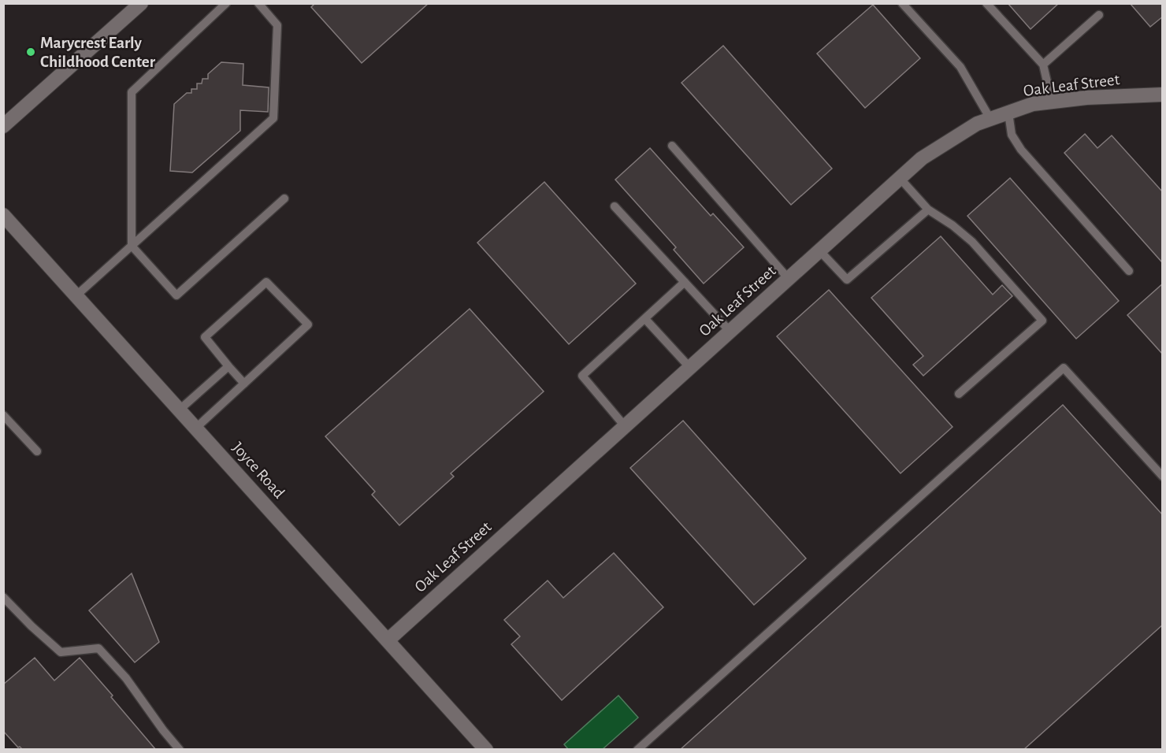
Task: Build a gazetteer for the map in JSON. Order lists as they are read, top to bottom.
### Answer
{
  "streets": {
    "street": ["Oak Leaf Street", "Joyce Road"]
  },
  "crossings": [
    ["Oak Leaf Street", "Joyce Road"]
  ],
  "places": ["Marycrest Early Childhood Center"]
}
